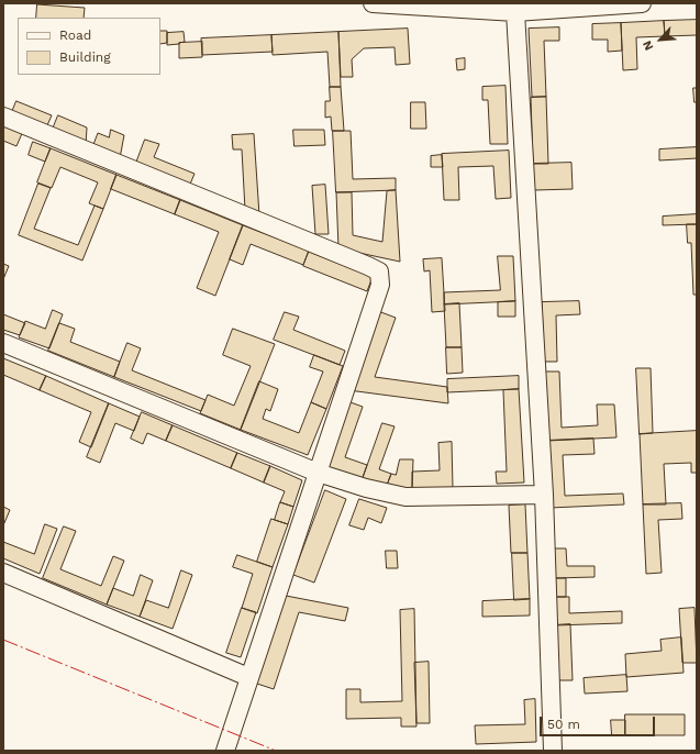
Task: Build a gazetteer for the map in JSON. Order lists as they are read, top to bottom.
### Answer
{
  "legend": ["Road", "Building"],
  "scale_bar": "50 m",
  "north": "bottom left"
}
